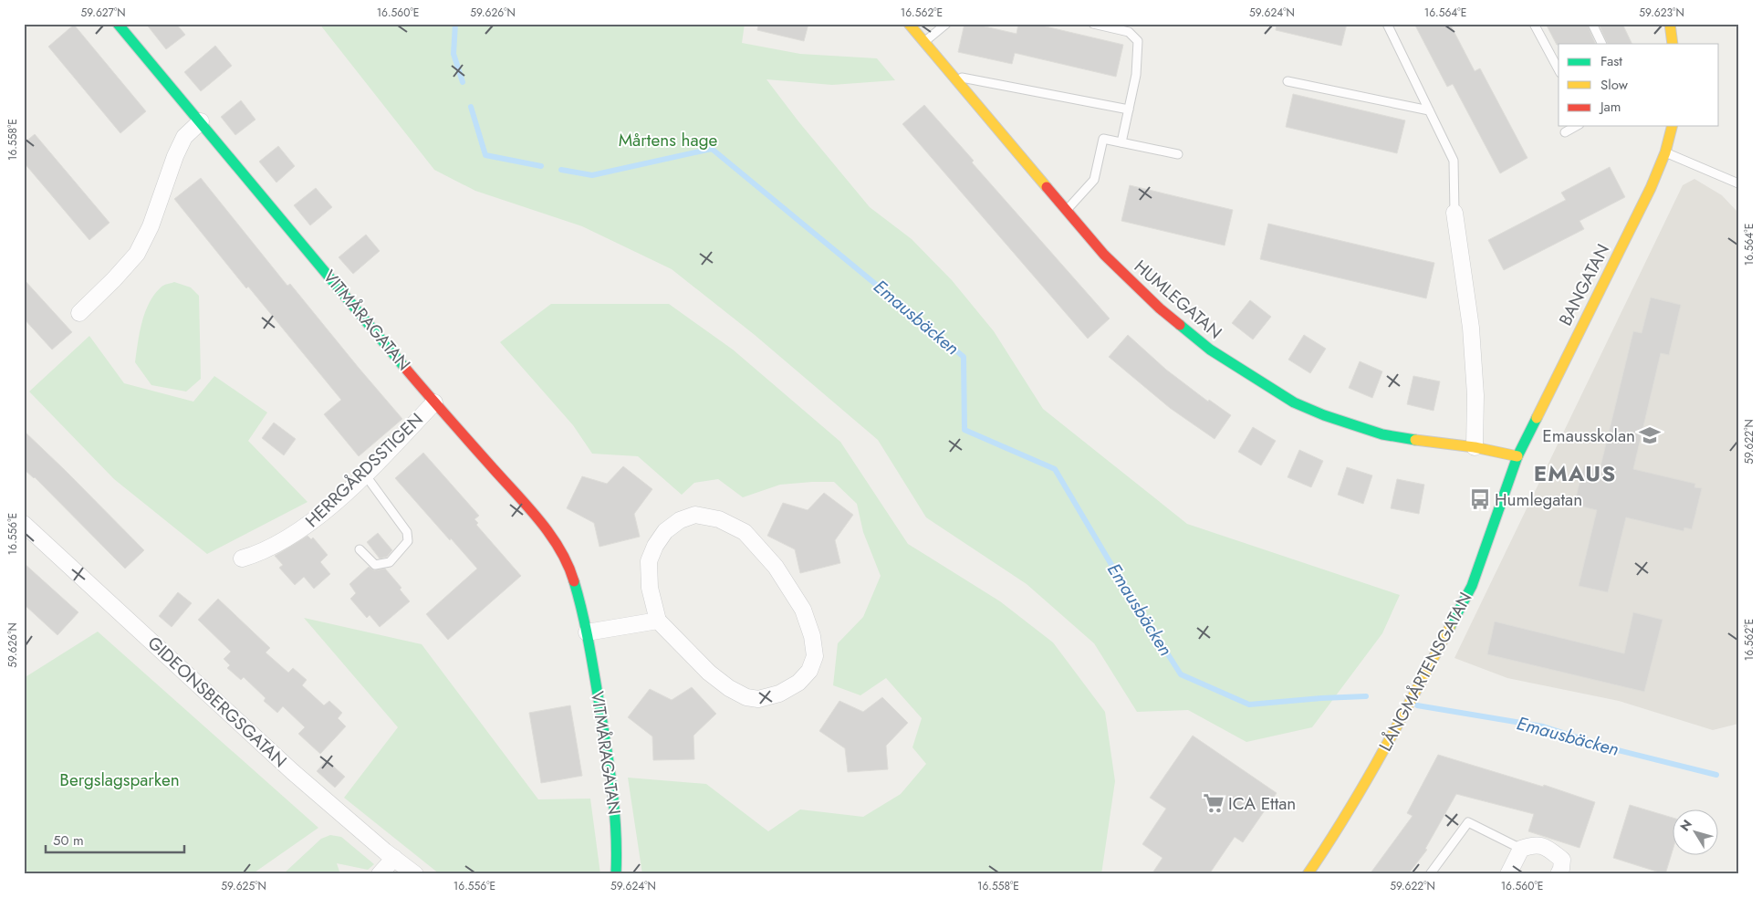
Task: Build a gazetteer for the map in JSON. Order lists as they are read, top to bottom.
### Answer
{
  "streets": {
    "street": [
      "BANGATAN",
      "HUMLEGATAN",
      "VITMÅRAGATAN",
      "HERRGÅRDSSTIGEN",
      "LÅNGMÅRTENSGATAN",
      "GIDEONSBERGSGATAN"
    ]
  },
  "crossings": [
    ["BANGATAN", "HUMLEGATAN"],
    ["BANGATAN", "LÅNGMÅRTENSGATAN"],
    ["HUMLEGATAN", "LÅNGMÅRTENSGATAN"],
    ["VITMÅRAGATAN", "HERRGÅRDSSTIGEN"]
  ],
  "districts": ["EMAUS"],
  "water": ["Emausbäcken"],
  "parks": ["Mårtens hage", "Bergslagsparken"],
  "places": {
    "school or university": ["Emausskolan"],
    "bus stop": ["Humlegatan"],
    "supermarket": ["ICA Ettan"]
  },
  "legend": ["Fast", "Slow", "Jam"],
  "scale_bar": "50 m",
  "north": "top left",
  "coordinates": [
    "59.627°N",
    "16.560°E",
    "59.626°N",
    "16.562°E",
    "59.624°N",
    "16.564°E",
    "59.623°N",
    "16.558°E",
    "59.622°N",
    "16.556°E",
    "59.625°N"
  ]
}
